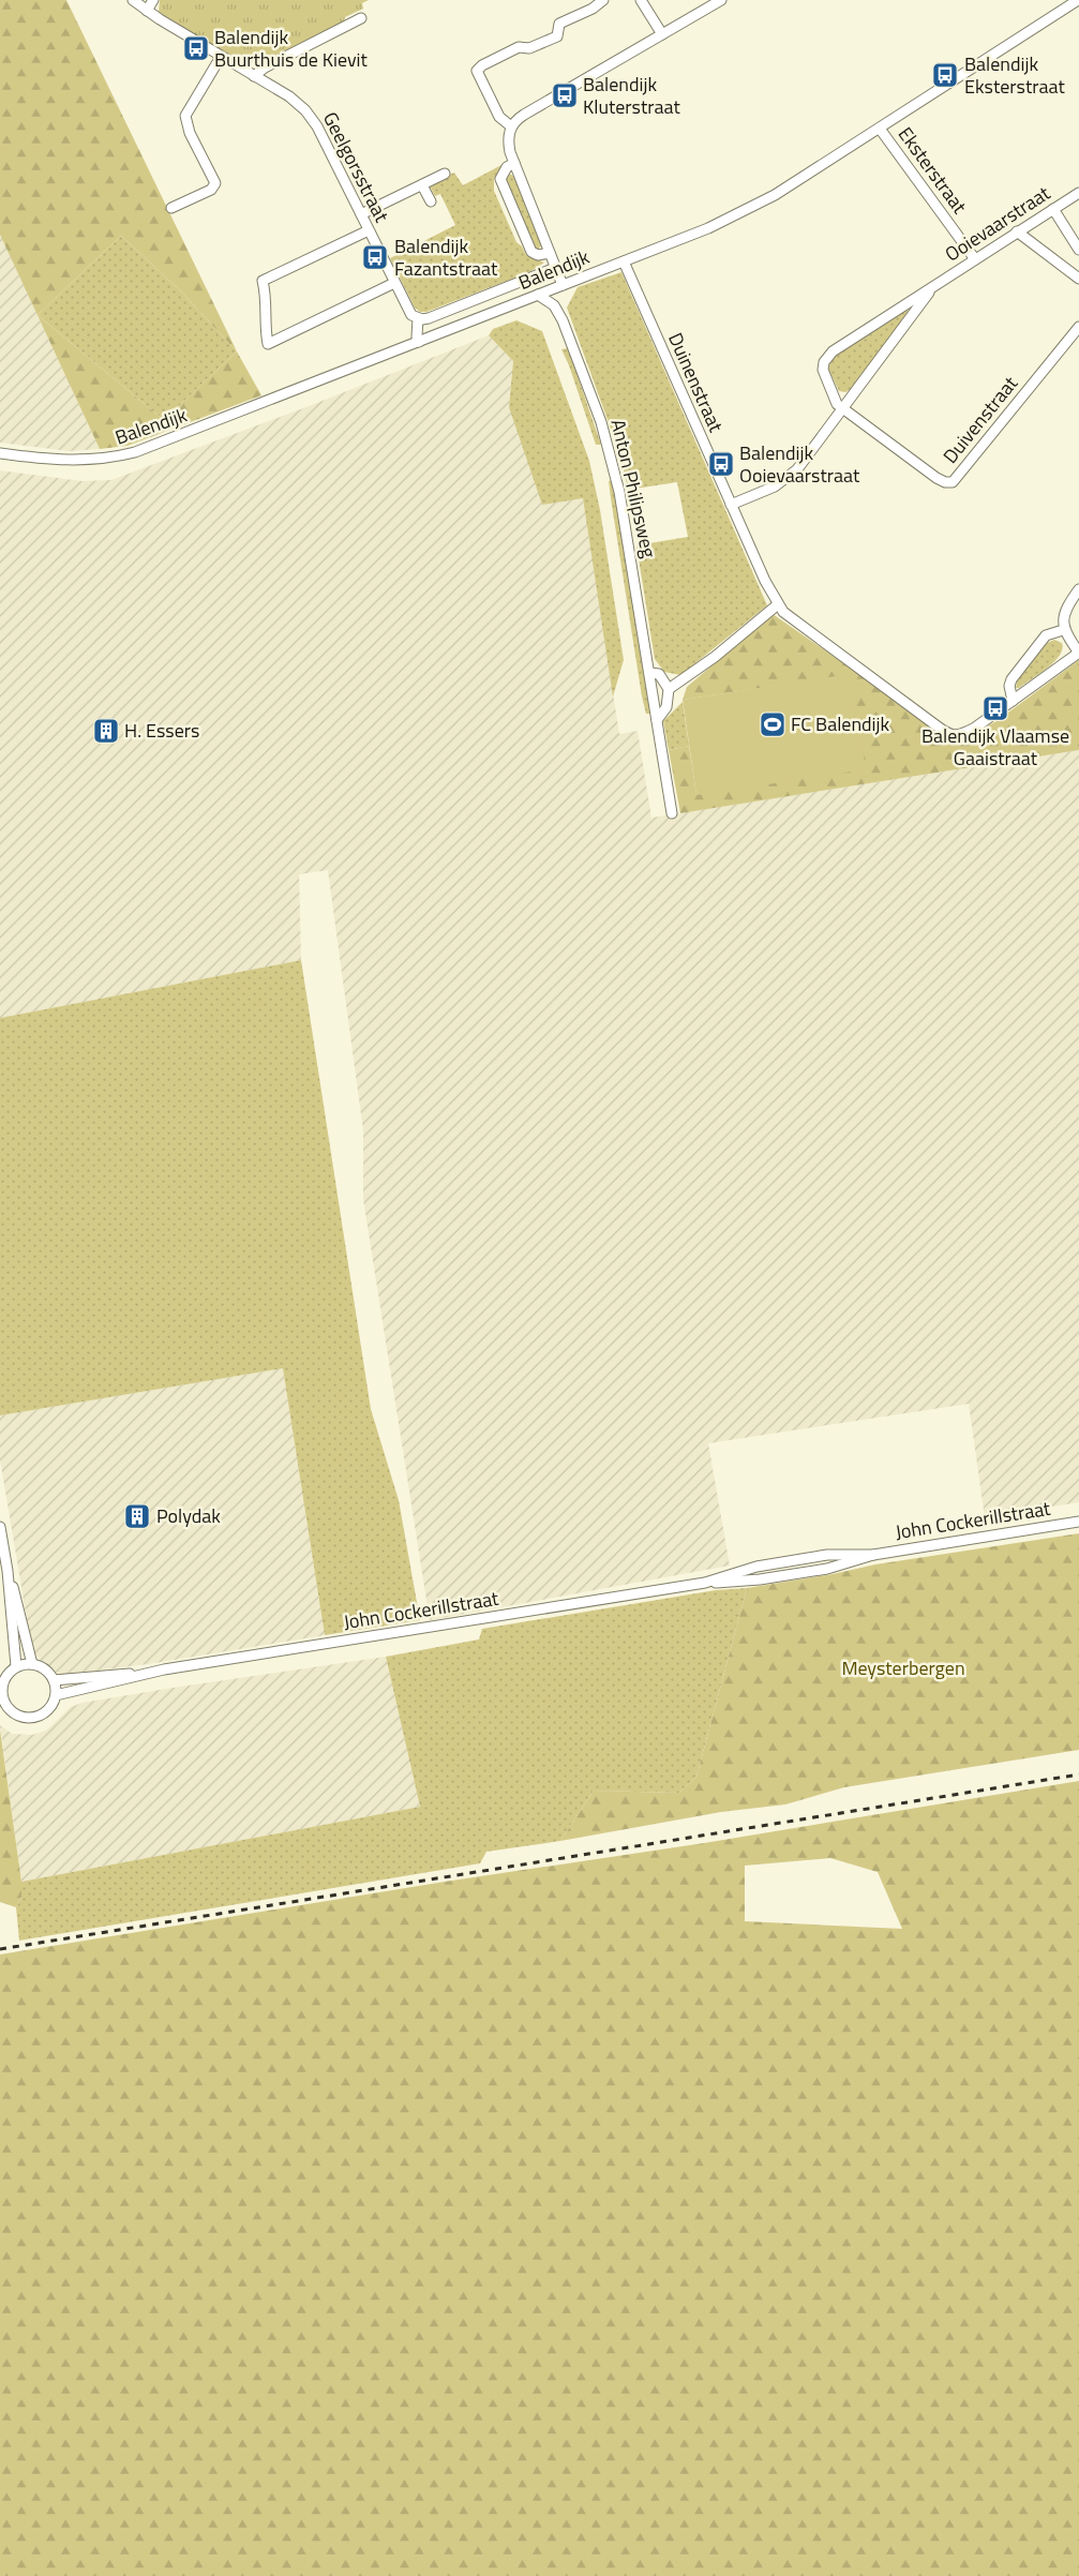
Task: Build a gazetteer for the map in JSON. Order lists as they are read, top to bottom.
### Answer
{
  "streets": {
    "street": [
      "Geelgorsstraat",
      "Eksterstraat",
      "Ooievaarstraat",
      "Balendijk",
      "Duinenstraat",
      "Duivenstraat",
      "Anton Philipsweg",
      "John Cockerillstraat"
    ]
  },
  "crossings": [
    ["Eksterstraat", "Ooievaarstraat"],
    ["Eksterstraat", "Balendijk"],
    ["Ooievaarstraat", "Duinenstraat"],
    ["Ooievaarstraat", "Duivenstraat"],
    ["Balendijk", "Duinenstraat"],
    ["Balendijk", "Anton Philipsweg"]
  ],
  "parks": ["Meysterbergen"],
  "places": {
    "bus stop": [
      "Balendijk Buurthuis de Kievit",
      "Balendijk Eksterstraat",
      "Balendijk Kluterstraat",
      "Balendijk Fazantstraat",
      "Balendijk Ooievaarstraat",
      "Balendijk Vlaamse Gaaistraat"
    ],
    "sports": ["FC Balendijk"],
    "building": ["H. Essers", "Polydak"]
  }
}
